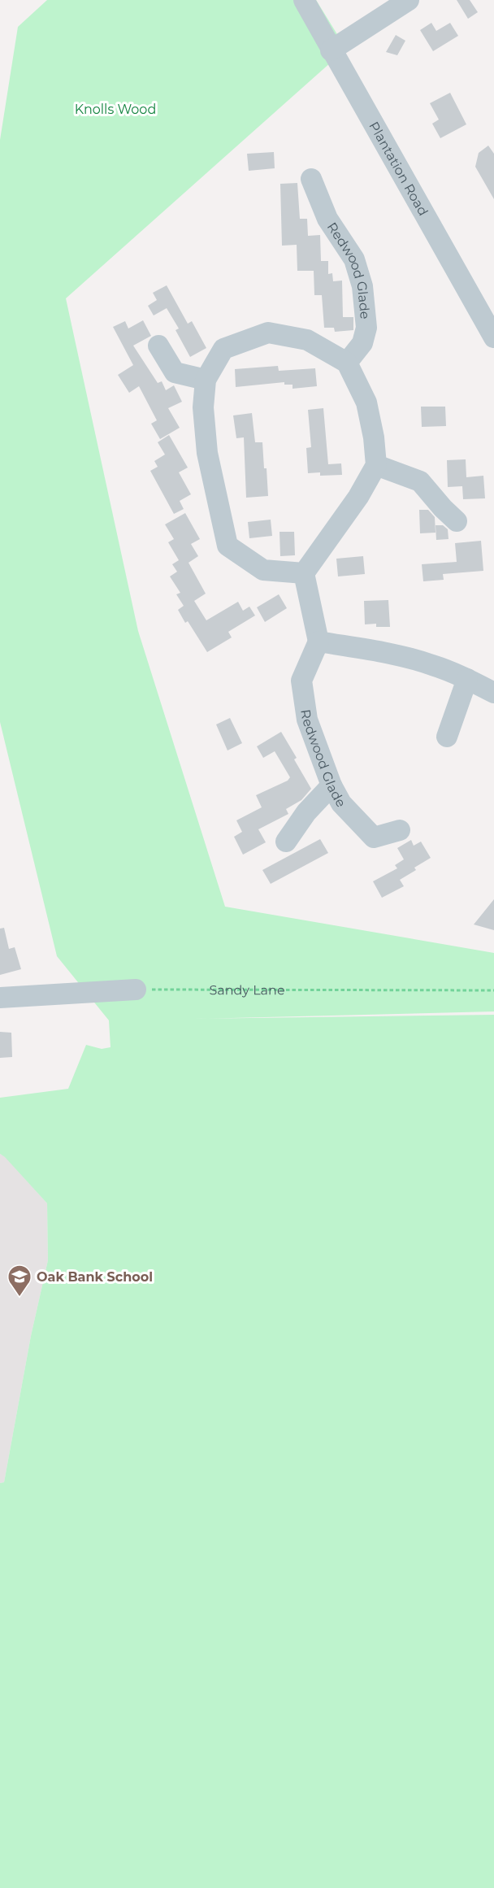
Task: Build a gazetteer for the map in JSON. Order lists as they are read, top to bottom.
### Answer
{
  "streets": {
    "street": ["Plantation Road", "Redwood Glade"],
    "path": ["Sandy Lane"]
  },
  "parks": ["Knolls Wood"],
  "places": {
    "school or university": ["Oak Bank School"]
  }
}
